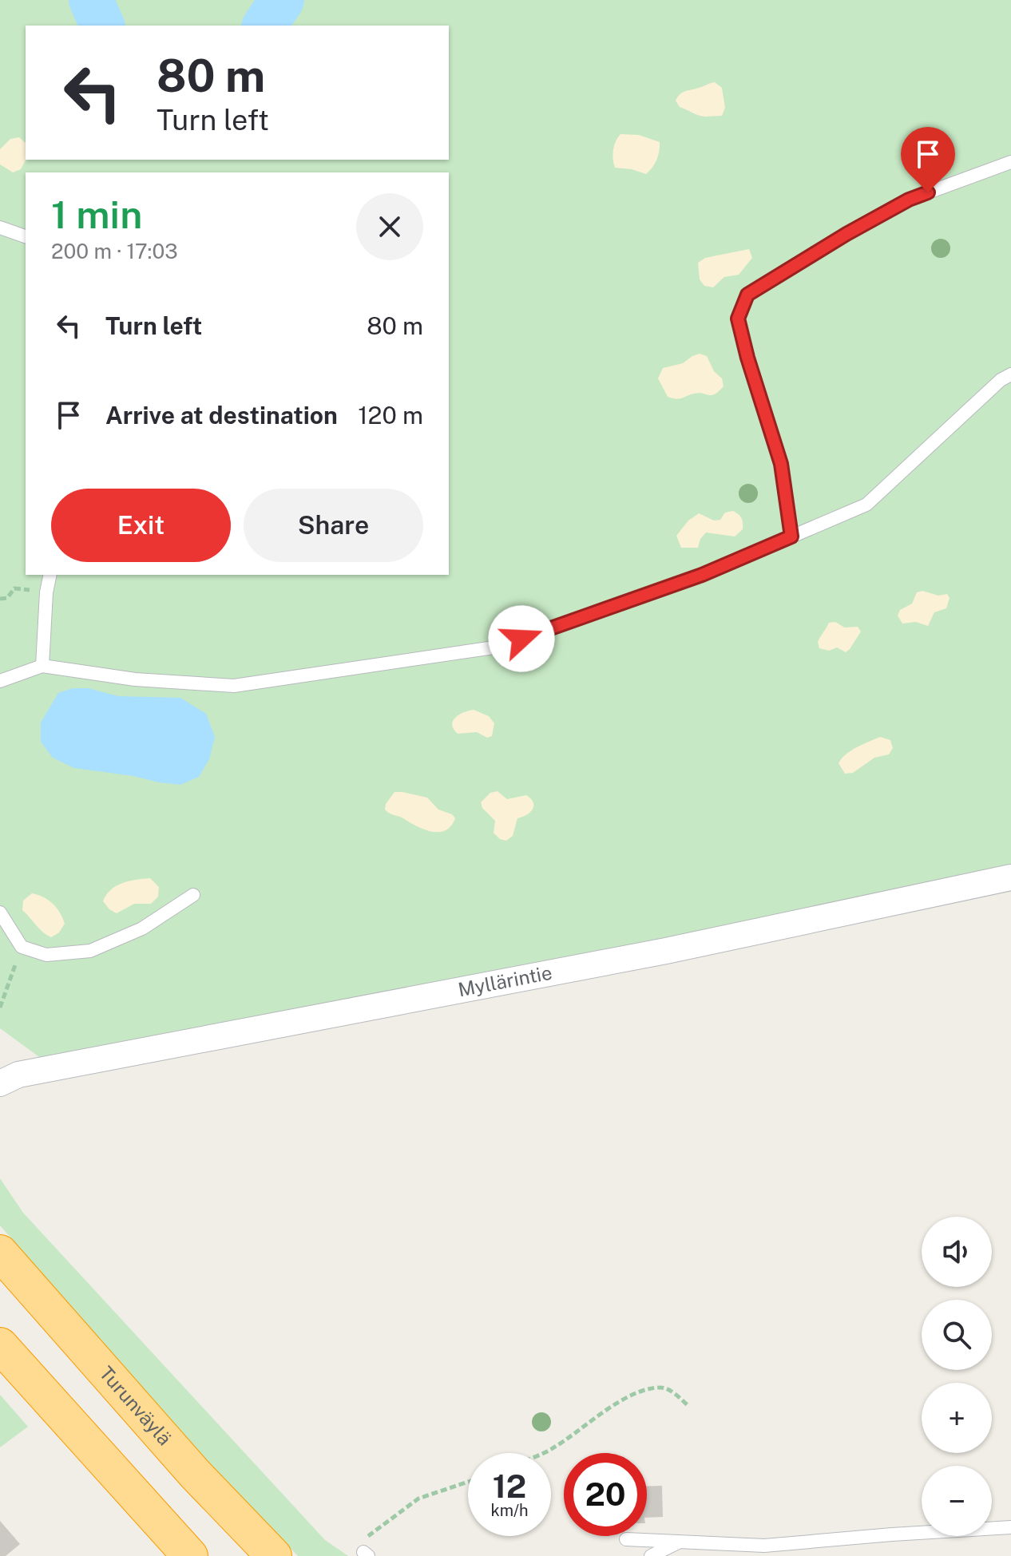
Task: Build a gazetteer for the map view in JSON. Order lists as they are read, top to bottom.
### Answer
{
  "streets": {
    "highway": ["Turunväylä"],
    "street": ["Myllärintie"]
  },
  "page": {
    "turn": ["80 m", "Turn left"],
    "heading": ["1 min", "200 m · 17:03"],
    "list": [
      {
        "name": "Turn left",
        "value": "80 m"
      },
      {
        "name": "Arrive at destination",
        "value": "120 m"
      }
    ],
    "buttons": ["Exit", "Share"],
    "map_buttons": ["+", "−"],
    "speed": "12 km/h",
    "limit": "20"
  }
}
